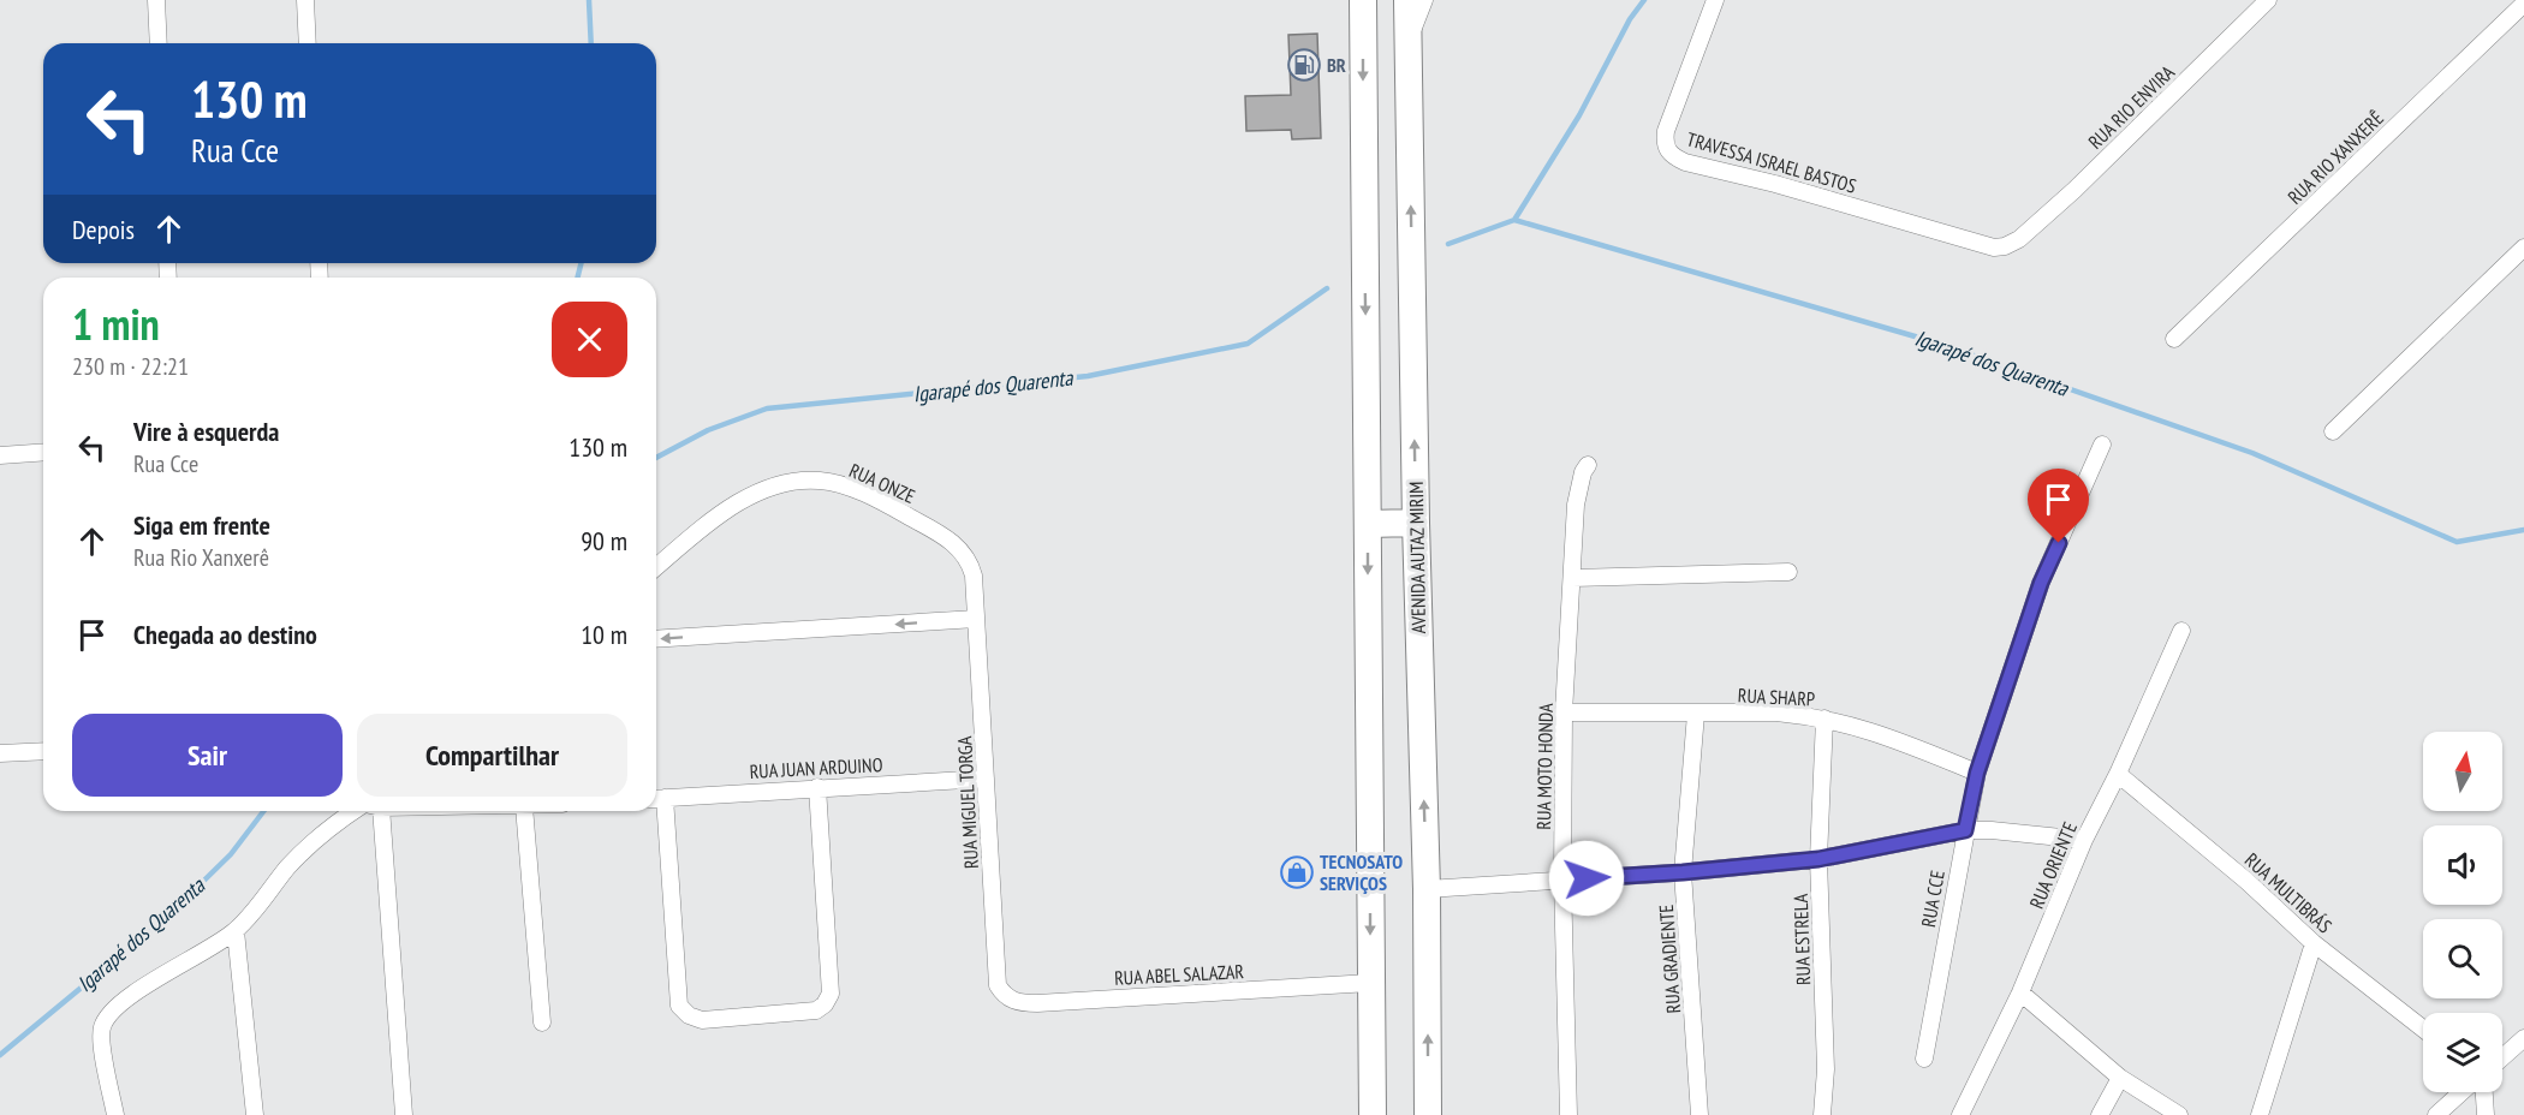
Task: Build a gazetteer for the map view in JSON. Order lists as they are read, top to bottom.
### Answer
{
  "streets": {
    "main road": ["AVENIDA AUTAZ MIRIM"],
    "street": [
      "RUA RIO ENVIRA",
      "RUA RIO XANXERÊ",
      "TRAVESSA ISRAEL BASTOS",
      "RUA ONZE",
      "RUA SHARP",
      "RUA MOTO HONDA",
      "RUA JUAN ARDUINO",
      "RUA MIGUEL TORGA",
      "RUA ORIENTE",
      "RUA MULTIBRÁS",
      "RUA CCE",
      "RUA ESTRELA",
      "RUA GRADIENTE",
      "RUA ABEL SALAZAR"
    ]
  },
  "crossings": [
    ["RUA RIO ENVIRA", "TRAVESSA ISRAEL BASTOS"],
    ["RUA ONZE", "RUA MIGUEL TORGA"],
    ["RUA SHARP", "RUA MOTO HONDA"],
    ["RUA SHARP", "RUA CCE"],
    ["RUA SHARP", "RUA ESTRELA"],
    ["RUA SHARP", "RUA GRADIENTE"],
    ["RUA JUAN ARDUINO", "RUA MIGUEL TORGA"],
    ["RUA MIGUEL TORGA", "RUA ABEL SALAZAR"],
    ["RUA ORIENTE", "RUA MULTIBRÁS"]
  ],
  "water": ["Igarapé dos Quarenta"],
  "places": {
    "fuel station": ["BR"],
    "shop": ["TECNOSATO SERVIÇOS"]
  },
  "north": "top",
  "page": {
    "turn": ["130 m", "Rua Cce"],
    "then": "Depois",
    "heading": ["1 min", "230 m · 22:21"],
    "list": [
      {
        "name": "Vire à esquerda",
        "note": "Rua Cce",
        "value": "130 m"
      },
      {
        "name": "Siga em frente",
        "note": "Rua Rio Xanxerê",
        "value": "90 m"
      },
      {
        "name": "Chegada ao destino",
        "value": "10 m"
      }
    ],
    "buttons": ["Sair", "Compartilhar"]
  }
}
